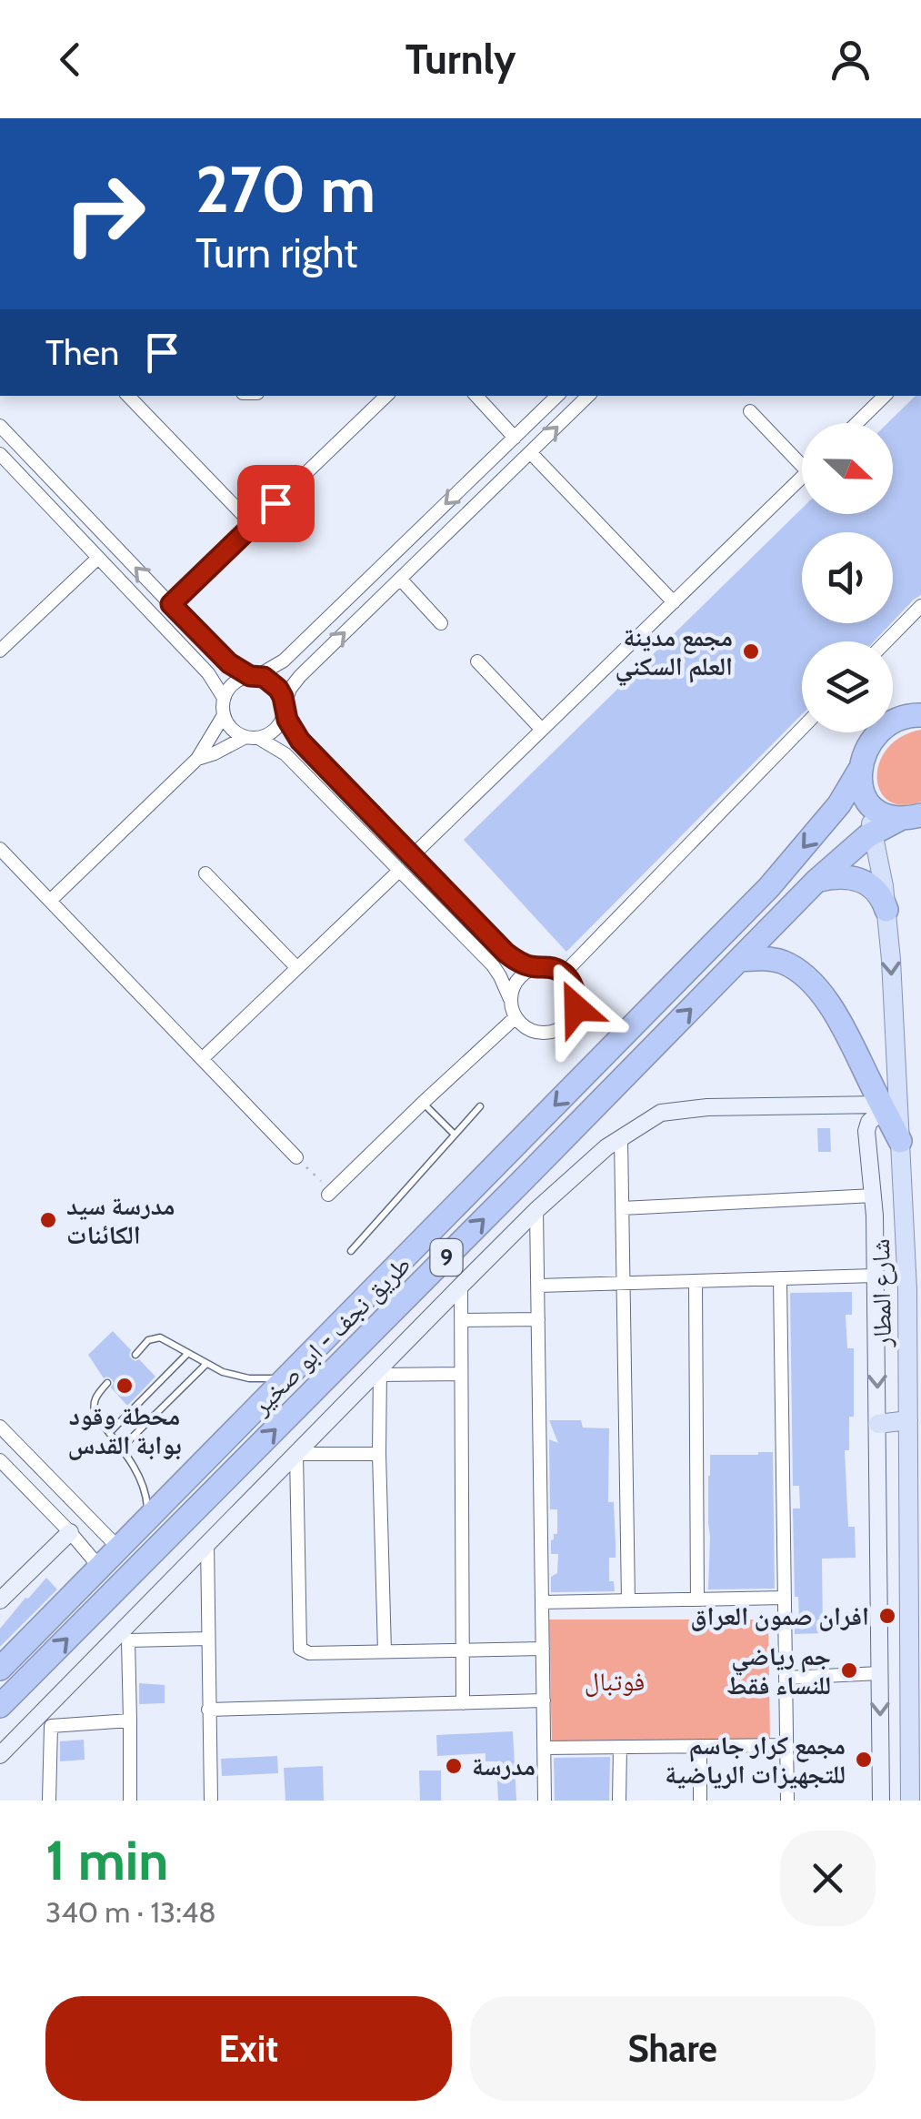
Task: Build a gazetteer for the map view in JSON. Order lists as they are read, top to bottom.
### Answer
{
  "streets": {
    "highway": ["9", "طريق نجف - ابو صخير"],
    "main road": ["شارع المطار"]
  },
  "crossings": [
    ["9", "شارع المطار"],
    ["9", "طريق نجف - ابو صخير"],
    ["شارع المطار", "طريق نجف - ابو صخير"]
  ],
  "parks": ["فوتبال"],
  "places": [
    "مجمع مدينة العلم السكني",
    "مدرسة سيد الكائنات",
    "محطة وقود بوابة القدس",
    "افران صمون العراق",
    "جم رياضي للنساء فقط",
    "مجمع كرار جاسم للتجهيزات الرياضية",
    "مدرسة"
  ],
  "north": "right",
  "page": {
    "header": "Turnly",
    "turn": ["270 m", "Turn right"],
    "then": "Then",
    "heading": ["1 min", "340 m · 13:48"],
    "buttons": ["Exit", "Share"]
  }
}
